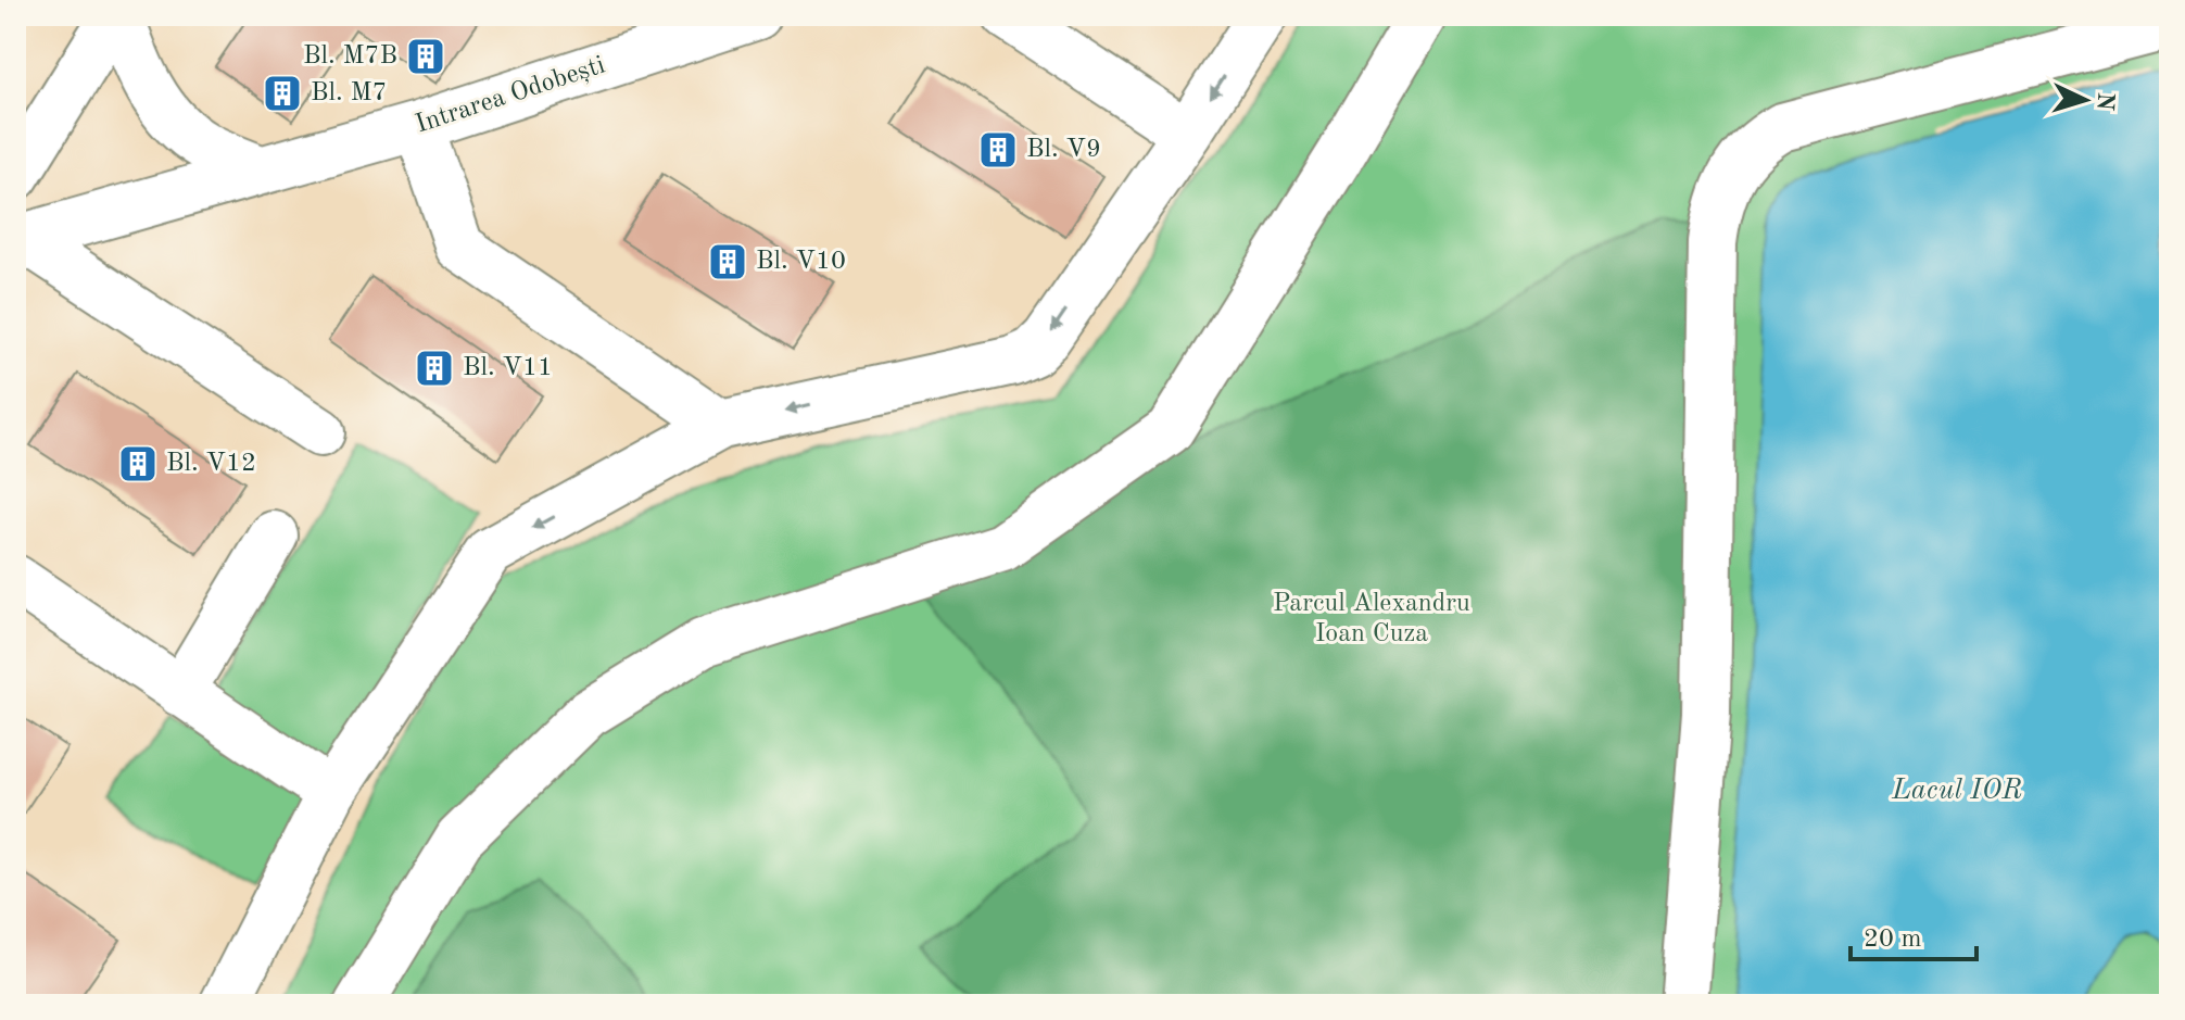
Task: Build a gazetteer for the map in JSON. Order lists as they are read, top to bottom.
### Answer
{
  "streets": {
    "street": ["Intrarea Odobești"]
  },
  "water": ["Lacul IOR"],
  "parks": ["Parcul Alexandru Ioan Cuza"],
  "places": {
    "building": [
      "Bl. M7B",
      "Bl. M7",
      "Bl. V9",
      "Bl. V10",
      "Bl. V11",
      "Bl. V12"
    ]
  },
  "scale_bar": "20 m",
  "north": "right"
}
